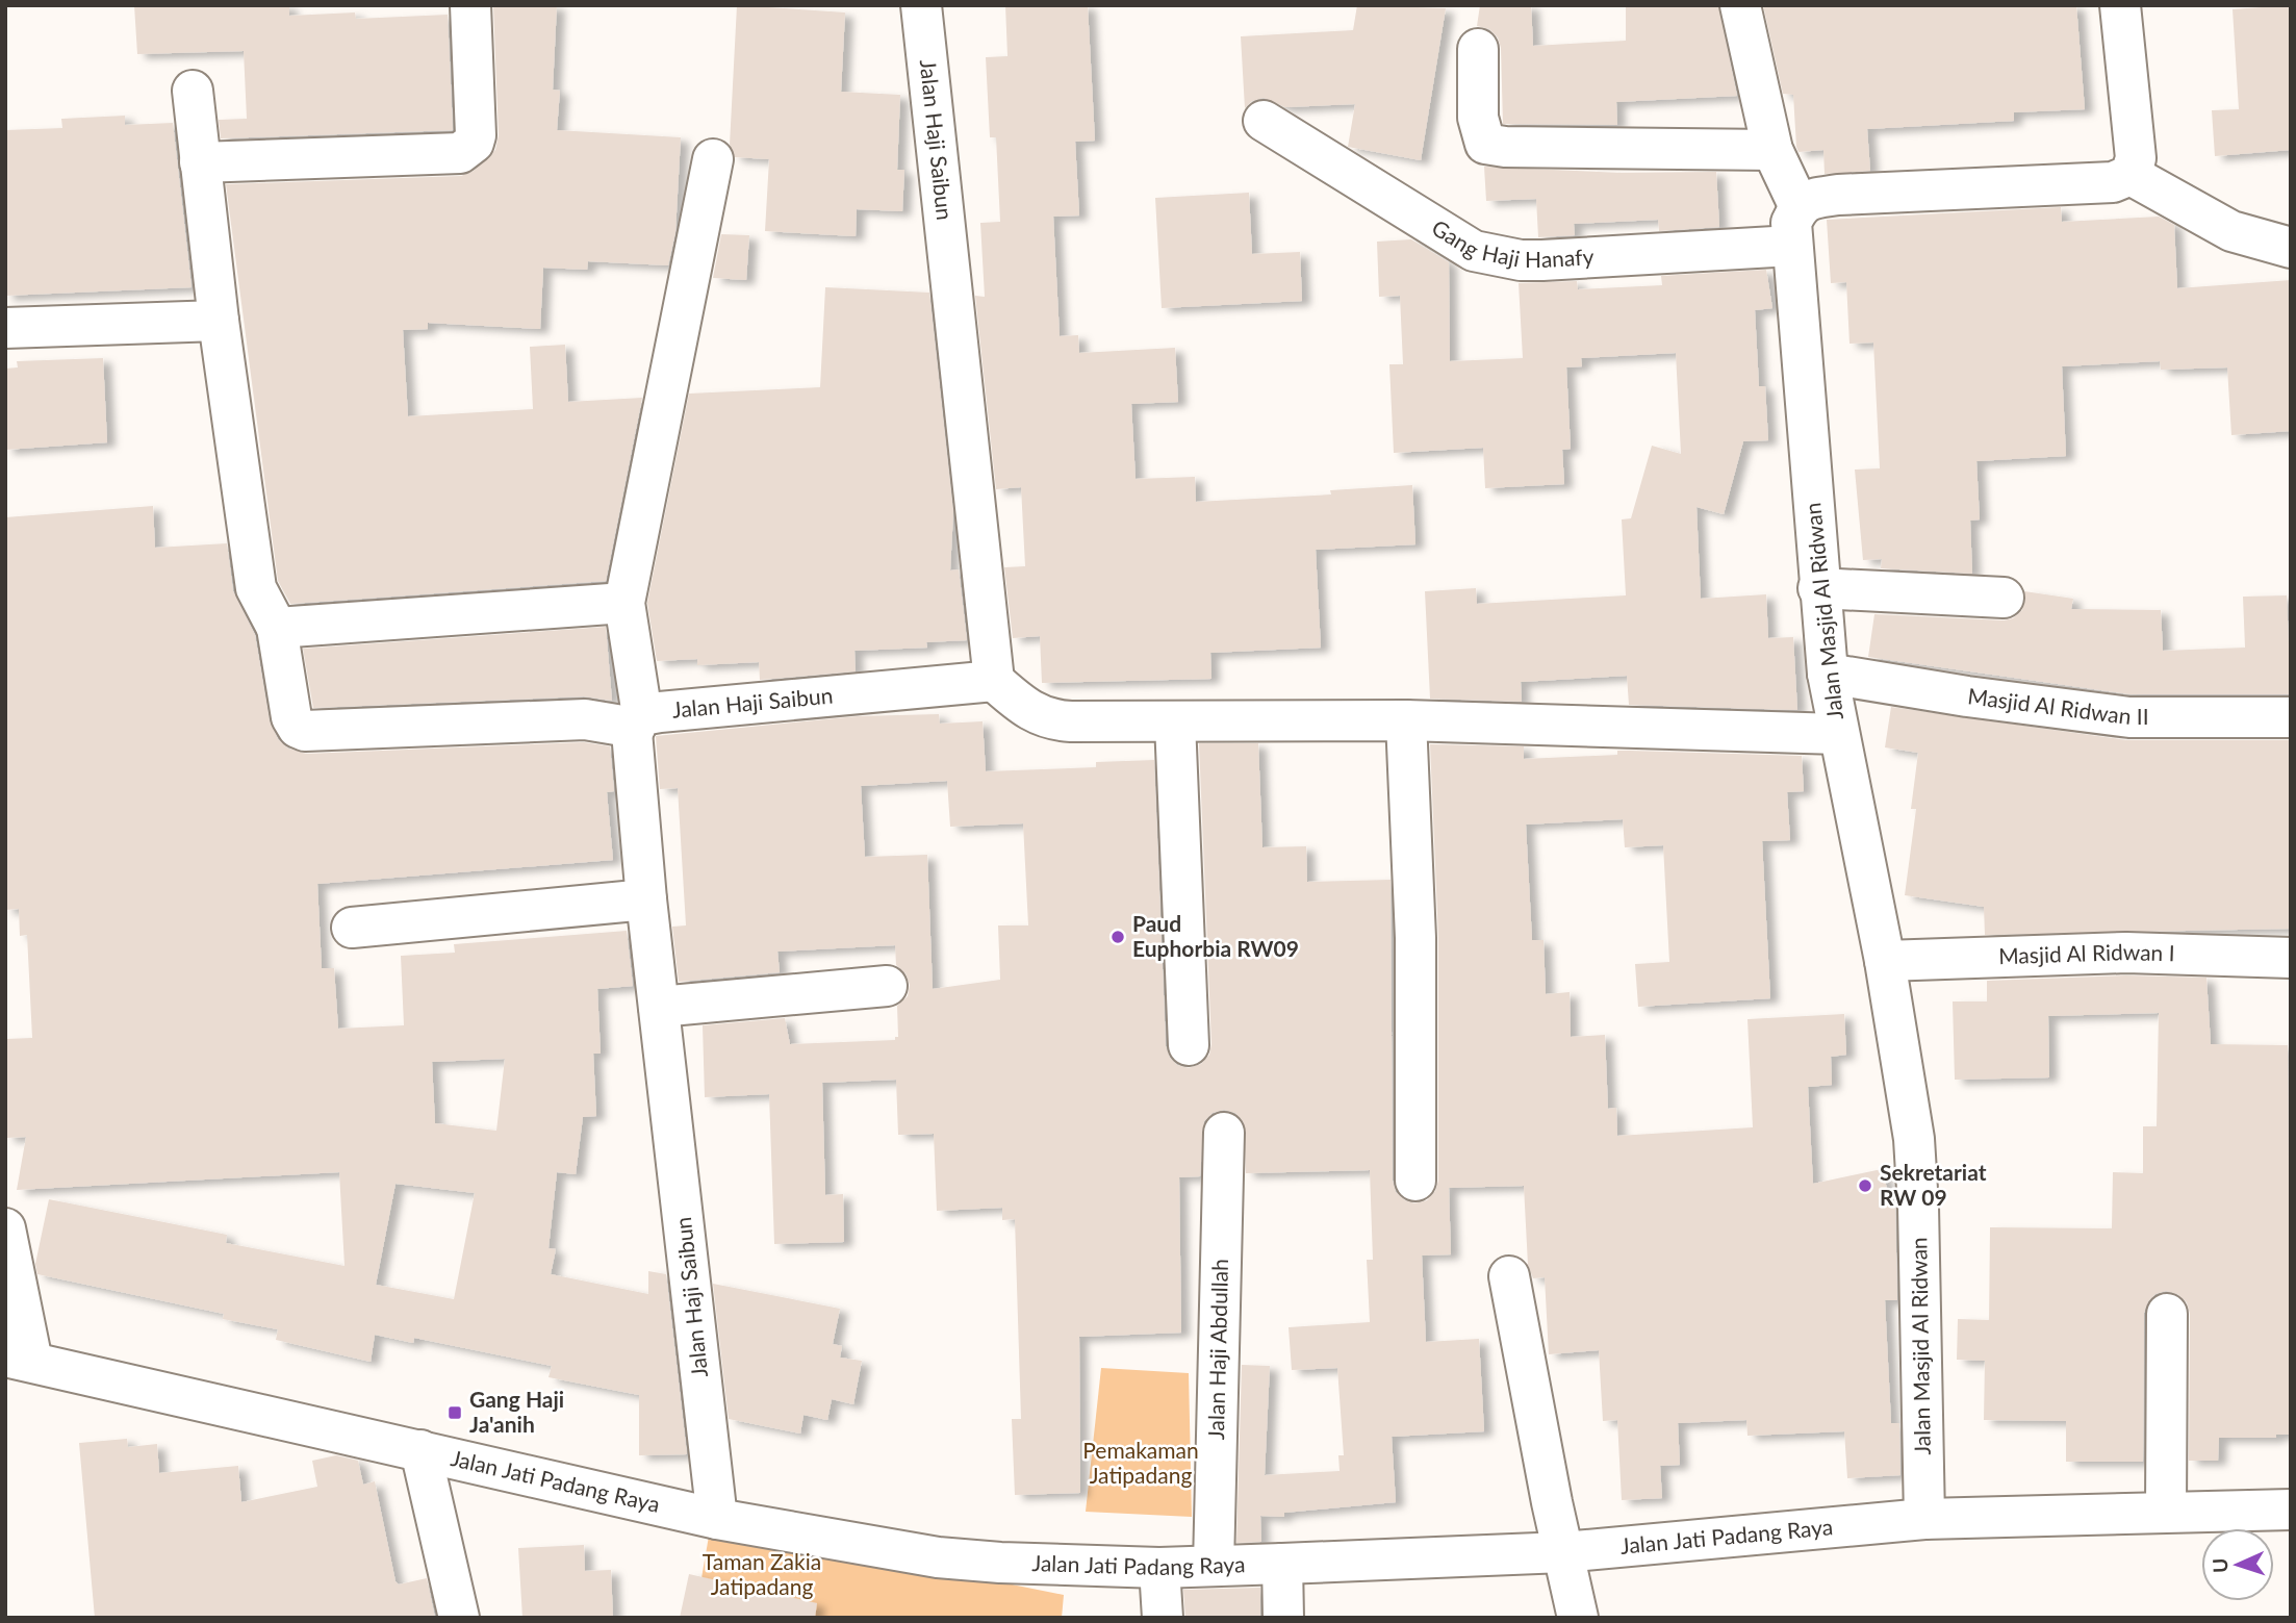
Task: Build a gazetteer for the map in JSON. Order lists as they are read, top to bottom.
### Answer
{
  "streets": {
    "street": [
      "Jalan Haji Saibun",
      "Gang Haji Hanafy",
      "Jalan Masjid Al Ridwan",
      "Masjid Al Ridwan II",
      "Masjid Al Ridwan I",
      "Jalan Haji Abdullah",
      "Jalan Jati Padang Raya"
    ]
  },
  "crossings": [
    ["Jalan Haji Saibun", "Jalan Jati Padang Raya"],
    ["Gang Haji Hanafy", "Jalan Masjid Al Ridwan"],
    ["Jalan Masjid Al Ridwan", "Masjid Al Ridwan II"],
    ["Jalan Masjid Al Ridwan", "Masjid Al Ridwan I"],
    ["Jalan Masjid Al Ridwan", "Jalan Jati Padang Raya"],
    ["Jalan Haji Abdullah", "Jalan Jati Padang Raya"]
  ],
  "parks": ["Pemakaman Jatipadang", "Taman Zakia Jatipadang"],
  "places": {
    "other": ["Paud Euphorbia RW09", "Sekretariat RW 09"],
    "transit": ["Gang Haji Ja'anih"]
  },
  "north": "left"
}
